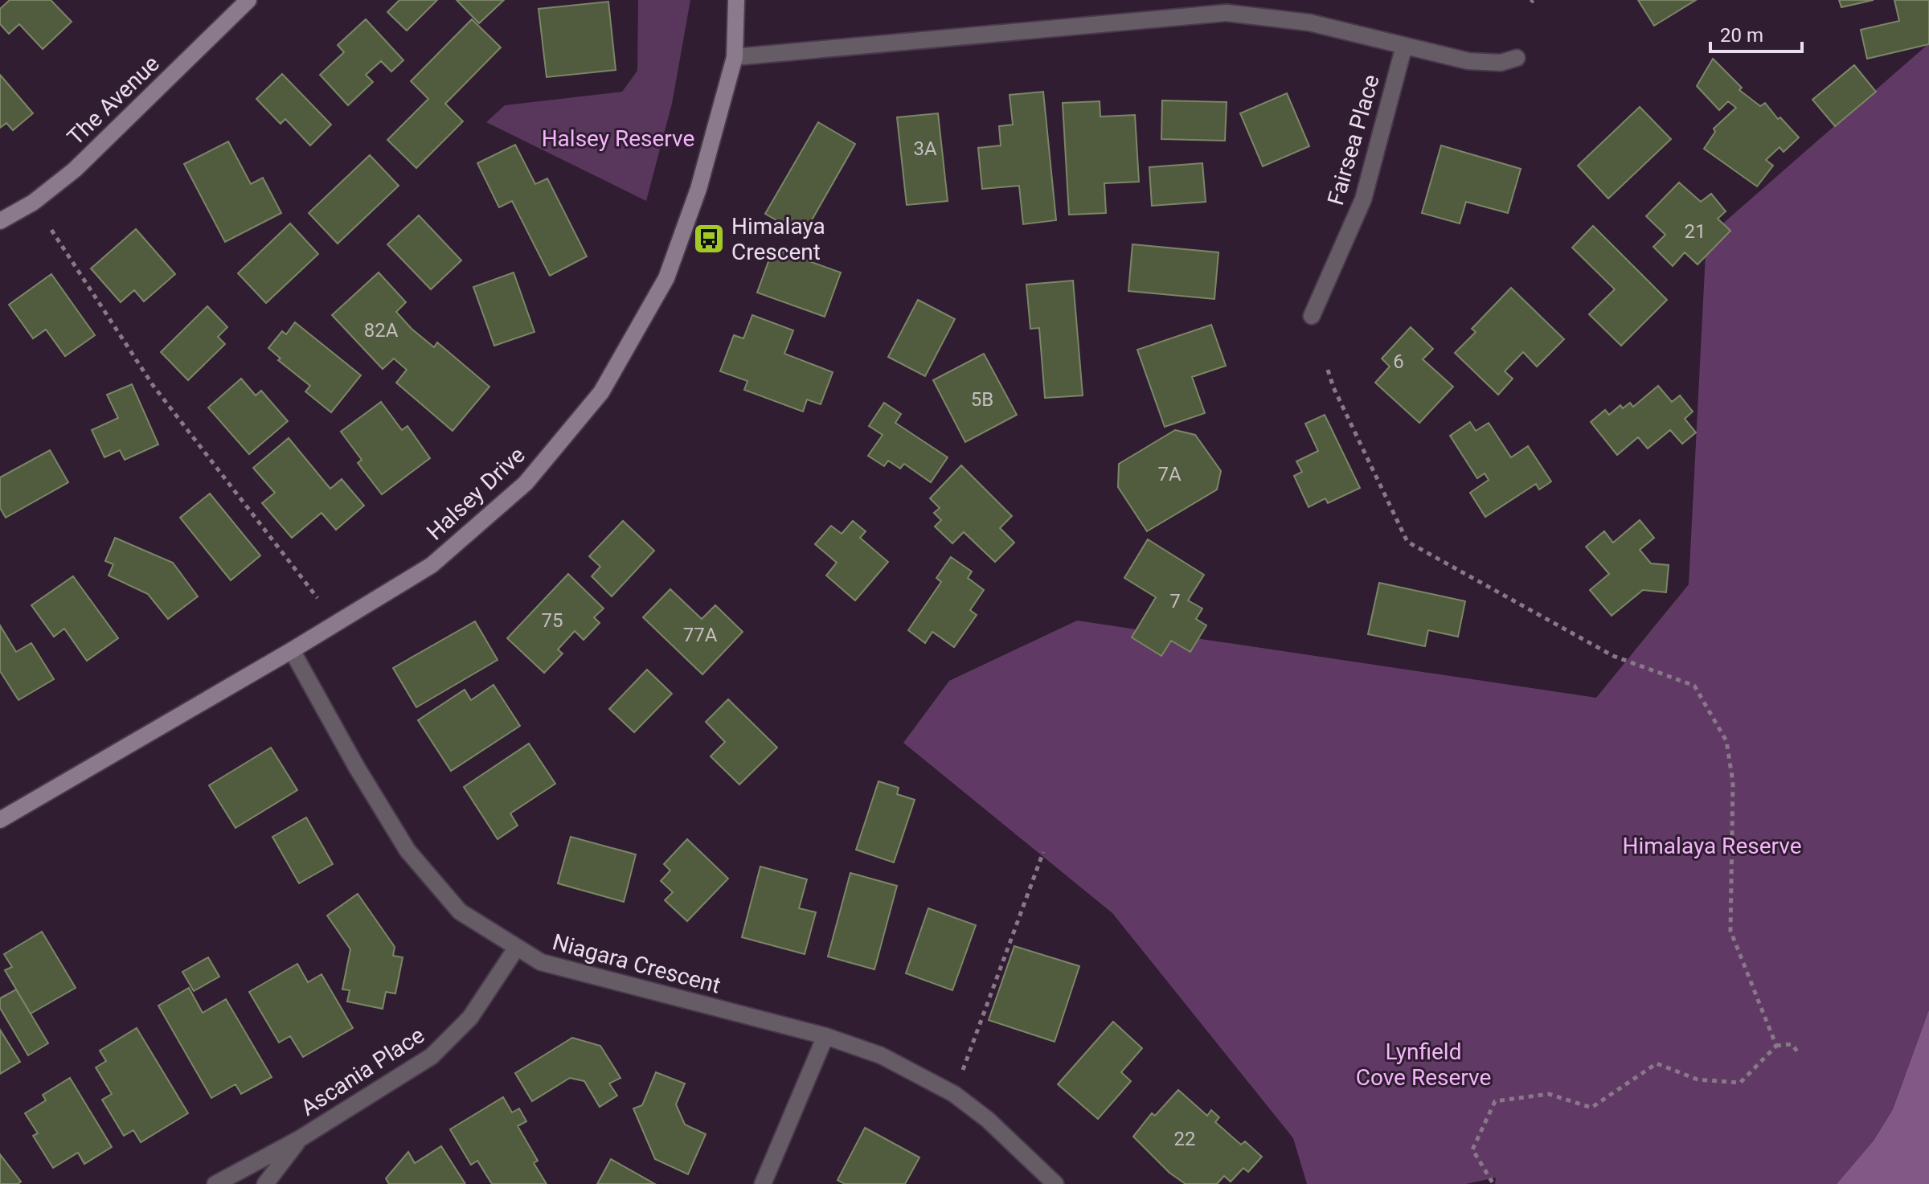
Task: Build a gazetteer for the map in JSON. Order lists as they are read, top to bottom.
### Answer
{
  "streets": {
    "street": [
      "The Avenue",
      "Fairsea Place",
      "Halsey Drive",
      "Niagara Crescent",
      "Ascania Place"
    ]
  },
  "crossings": [
    ["Halsey Drive", "Niagara Crescent"],
    ["Niagara Crescent", "Ascania Place"]
  ],
  "parks": ["Halsey Reserve", "Himalaya Reserve", "Lynfield Cove Reserve"],
  "places": {
    "bus stop": ["Himalaya Crescent"]
  },
  "house_numbers": [
    "3A",
    "21",
    "82A",
    "6",
    "5B",
    "7A",
    "7",
    "75",
    "77A",
    "22"
  ],
  "scale_bar": "20 m"
}
